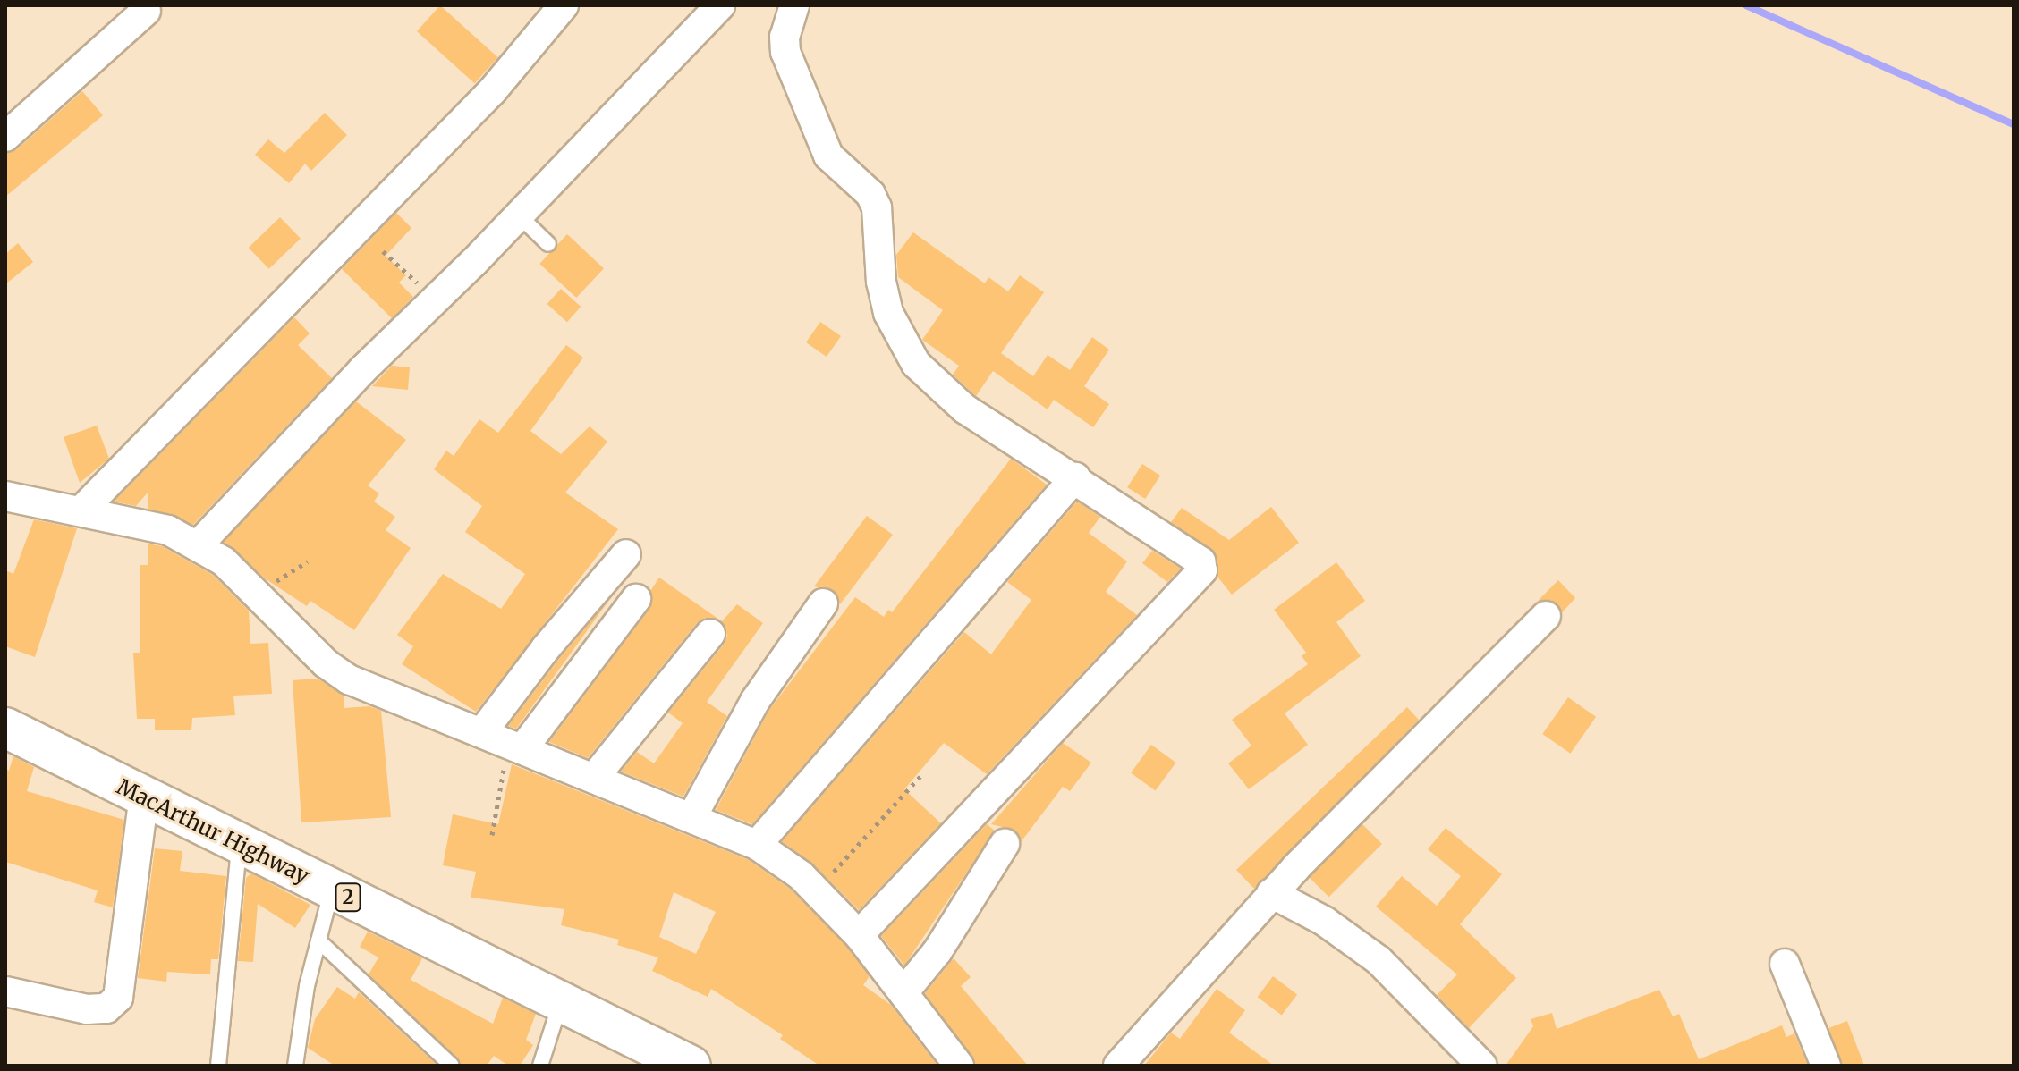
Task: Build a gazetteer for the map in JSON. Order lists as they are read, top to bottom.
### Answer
{
  "streets": {
    "highway": ["MacArthur Highway", "2"]
  }
}
